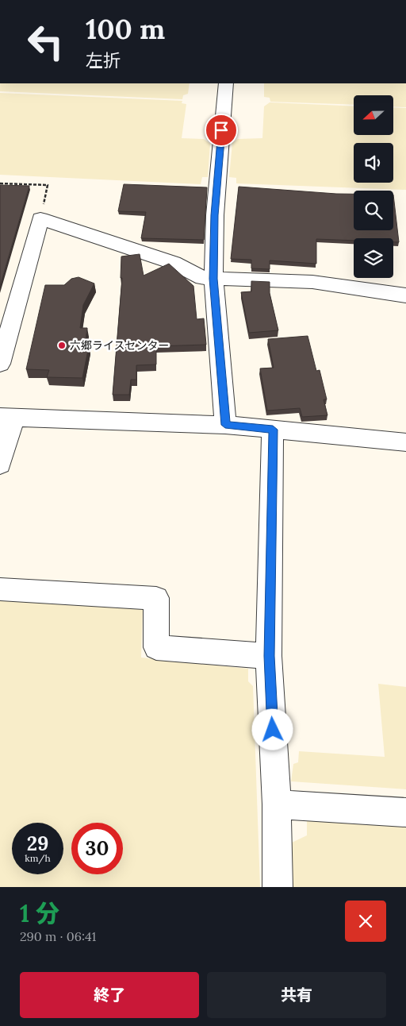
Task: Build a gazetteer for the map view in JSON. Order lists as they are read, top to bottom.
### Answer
{
  "places": ["六郷ライスセンター"],
  "north": "left",
  "page": {
    "turn": ["100 m", "左折"],
    "speed": "29 km/h",
    "limit": "30",
    "heading": ["1 分", "290 m · 06:41"],
    "buttons": ["終了", "共有"]
  }
}
